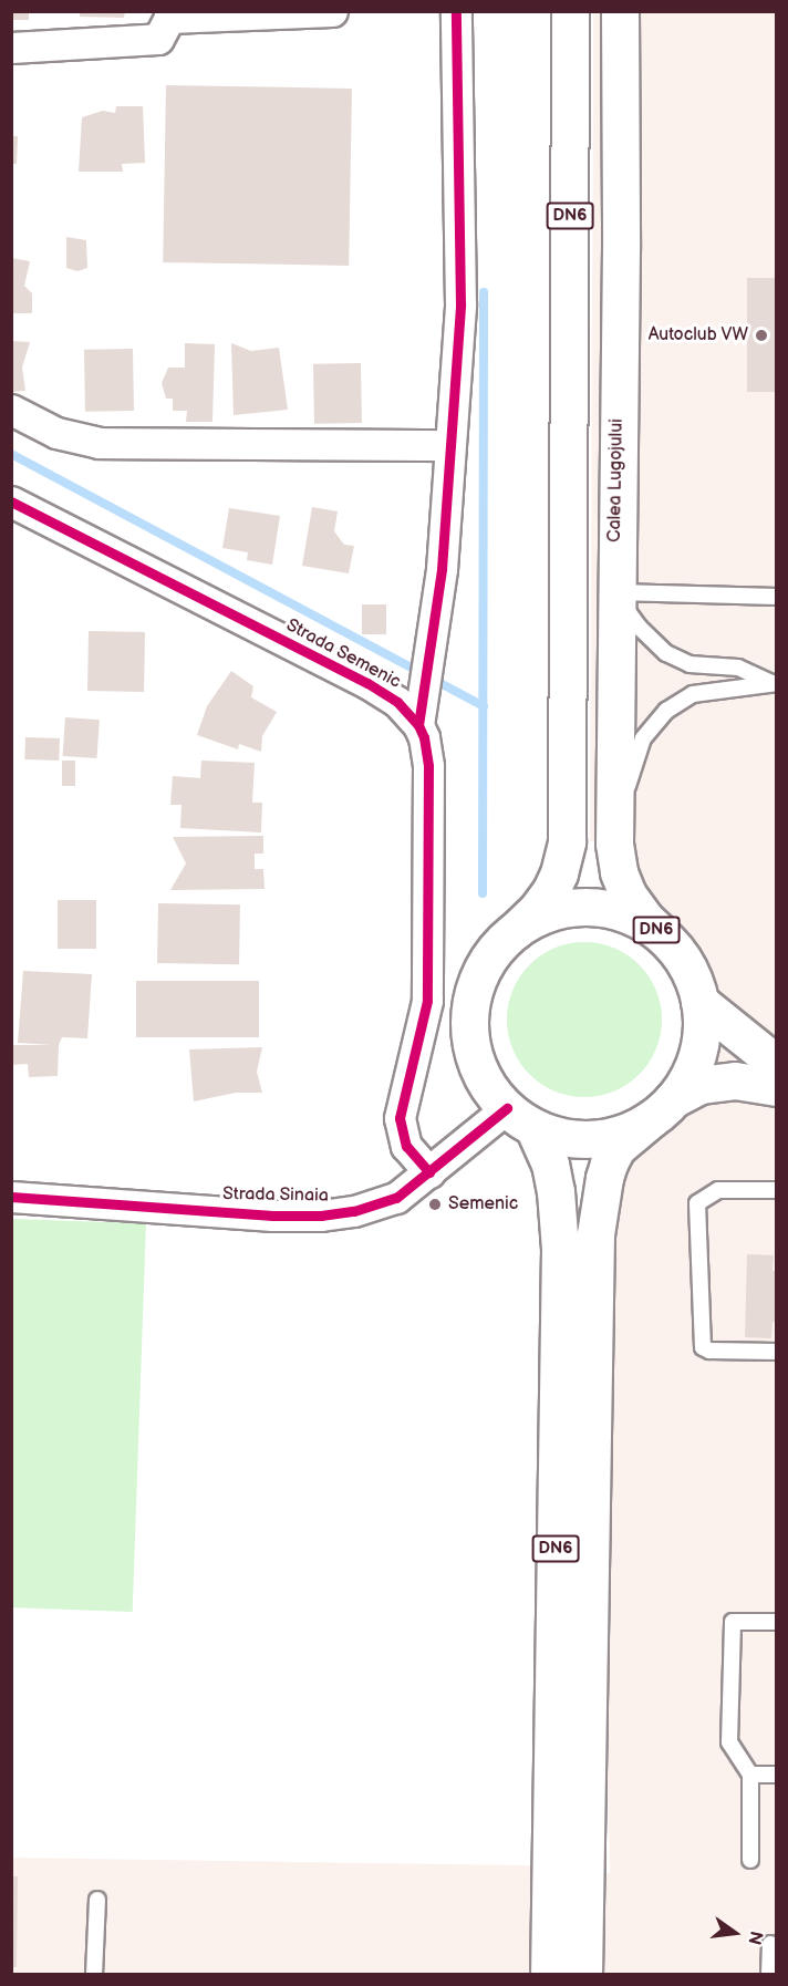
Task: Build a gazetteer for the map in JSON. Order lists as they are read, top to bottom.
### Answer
{
  "streets": {
    "main road": ["DN6", "Calea Lugojului"],
    "street": ["Strada Semenic", "Strada Sinaia"]
  },
  "crossings": [
    ["DN6", "Calea Lugojului"],
    ["DN6", "Strada Sinaia"],
    ["Calea Lugojului", "Strada Sinaia"],
    ["Strada Semenic", "Strada Sinaia"]
  ],
  "places": ["Autoclub VW", "Semenic"],
  "north": "right"
}
